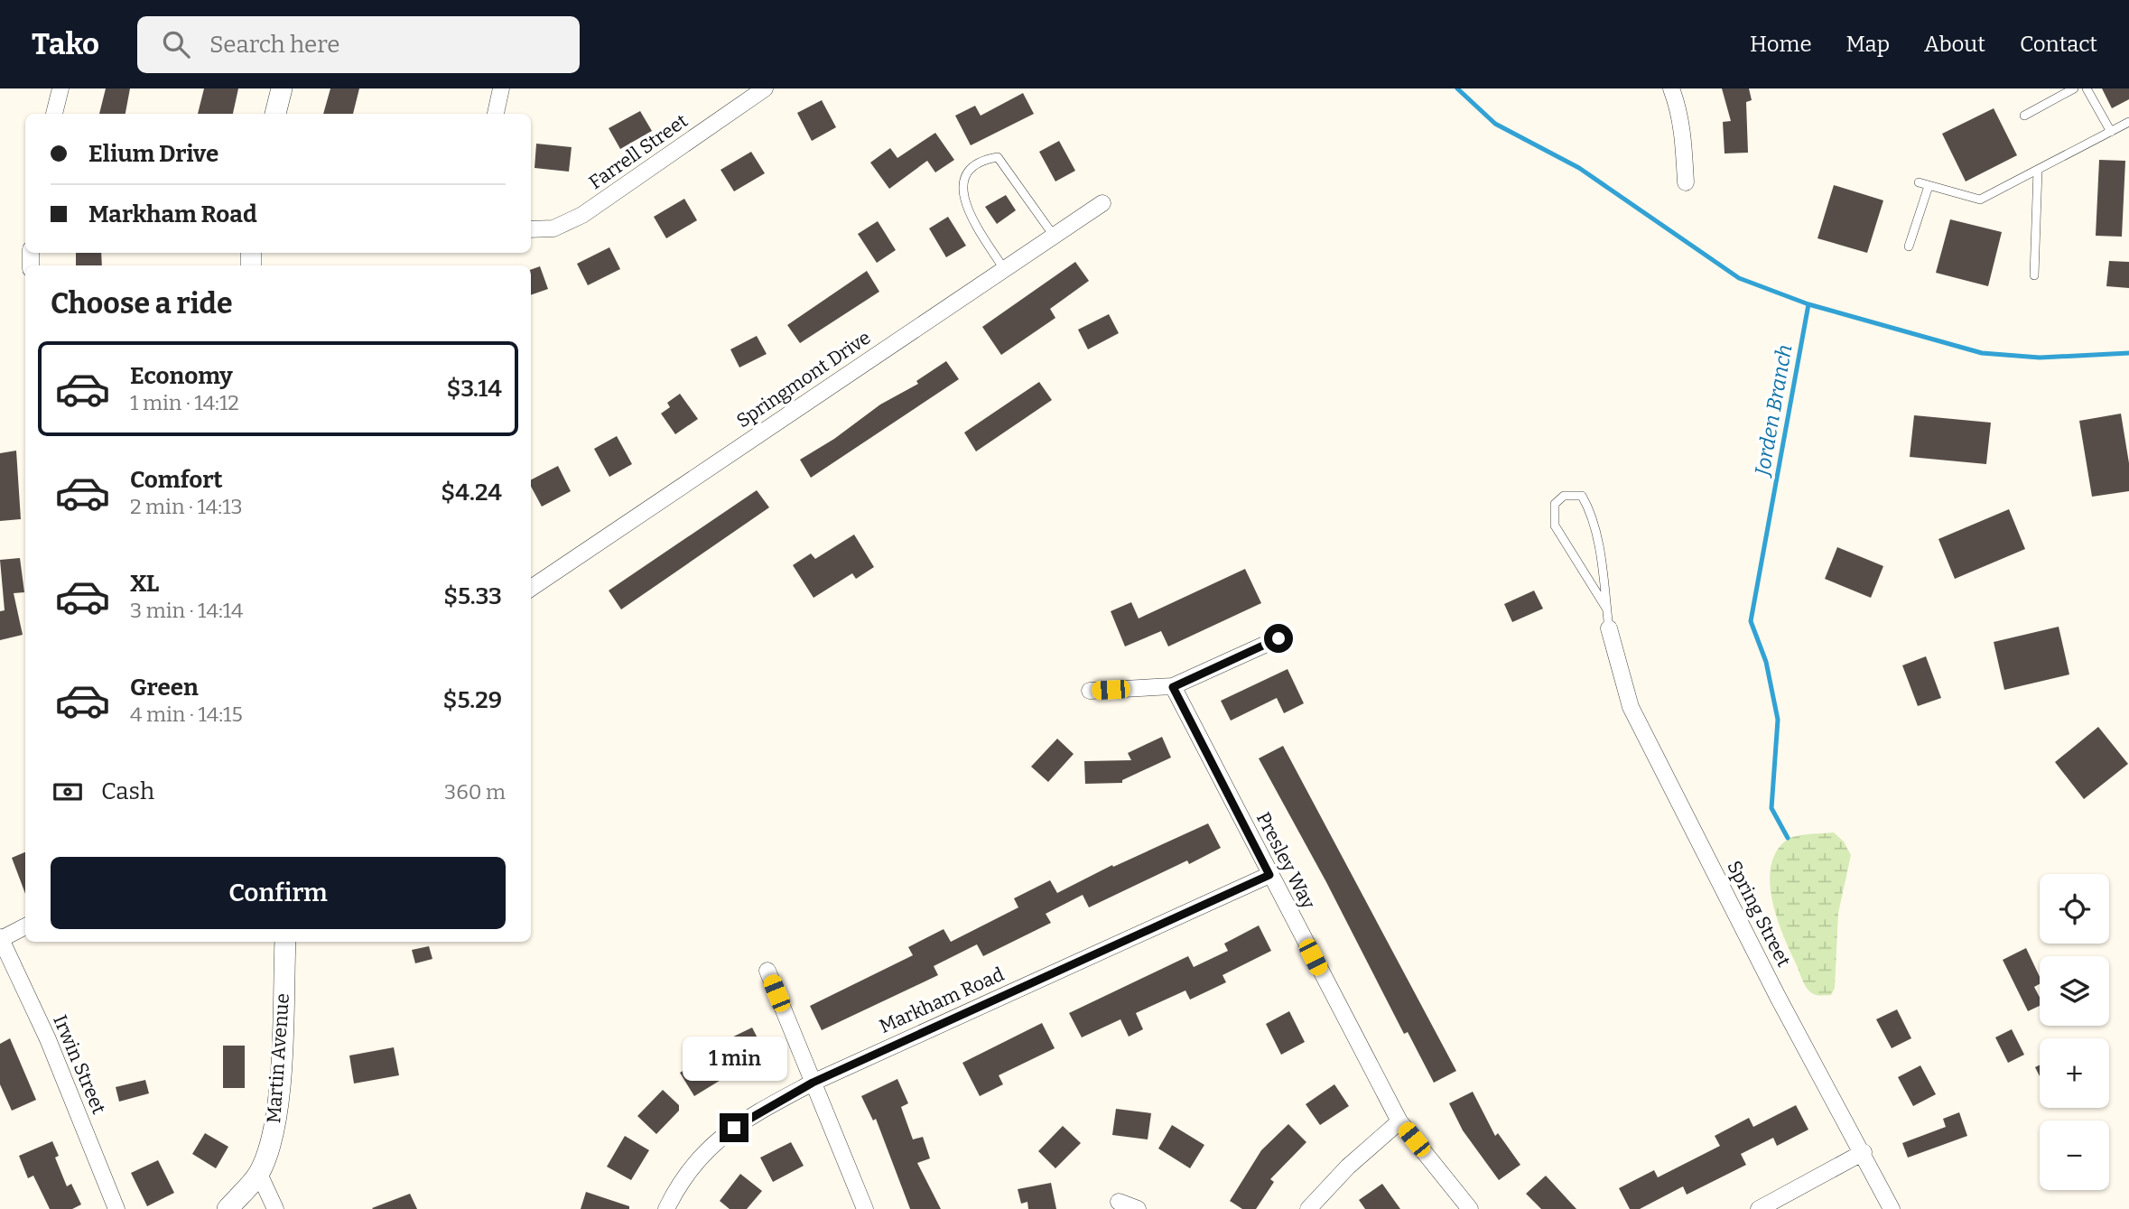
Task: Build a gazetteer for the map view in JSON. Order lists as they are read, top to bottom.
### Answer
{
  "streets": {
    "street": [
      "Farrell Street",
      "Springmont Drive",
      "Presley Way",
      "Spring Street",
      "Markham Road",
      "Martin Avenue",
      "Irwin Street"
    ]
  },
  "crossings": [
    ["Presley Way", "Markham Road"]
  ],
  "water": ["Jorden Branch"],
  "page": {
    "header": "Tako",
    "search": "Search here",
    "nav": [
      "Home",
      "Map",
      "About",
      "Contact"
    ],
    "banner": ["Elium Drive", "Markham Road"],
    "heading": "Choose a ride",
    "list": [
      {
        "name": "Economy",
        "note": "1 min · 14:12",
        "value": "$3.14"
      },
      {
        "name": "Comfort",
        "note": "2 min · 14:13",
        "value": "$4.24"
      },
      {
        "name": "XL",
        "note": "3 min · 14:14",
        "value": "$5.33"
      },
      {
        "name": "Green",
        "note": "4 min · 14:15",
        "value": "$5.29"
      }
    ],
    "pay": ["Cash", "360 m"],
    "buttons": "Confirm",
    "map_buttons": ["+", "−"],
    "bubble": "1 min"
  }
}
